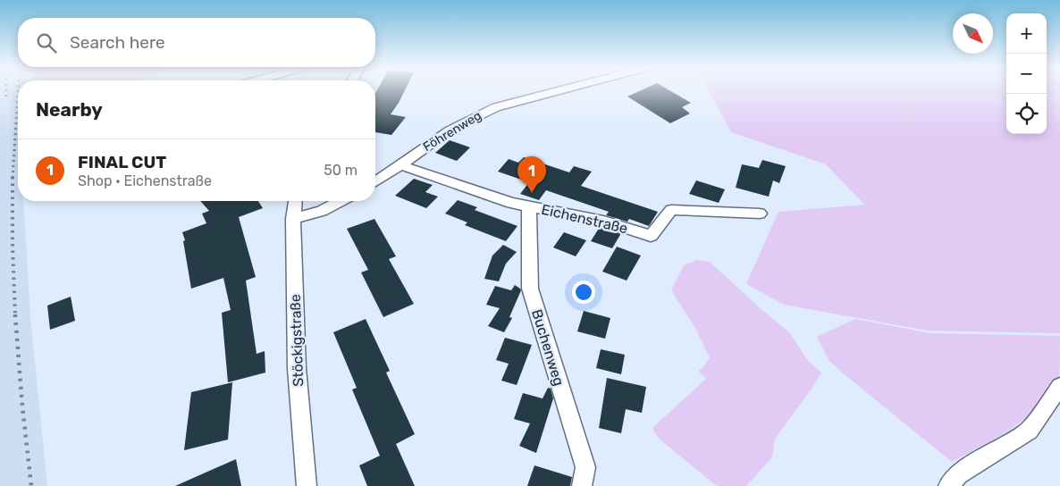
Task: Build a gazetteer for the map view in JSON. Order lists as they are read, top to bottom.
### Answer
{
  "streets": {
    "street": [
      "Föhrenweg",
      "Eichenstraße",
      "Stöckigstraße",
      "Buchenweg"
    ]
  },
  "crossings": [
    ["Föhrenweg", "Eichenstraße"],
    ["Eichenstraße", "Buchenweg"]
  ],
  "north": "bottom right",
  "page": {
    "map_buttons": ["+", "−"],
    "search": "Search here",
    "heading": "Nearby",
    "list": [
      {
        "mark": "1",
        "name": "FINAL CUT",
        "note": "Shop · Eichenstraße",
        "value": "50 m"
      }
    ],
    "pins": "1"
  }
}
